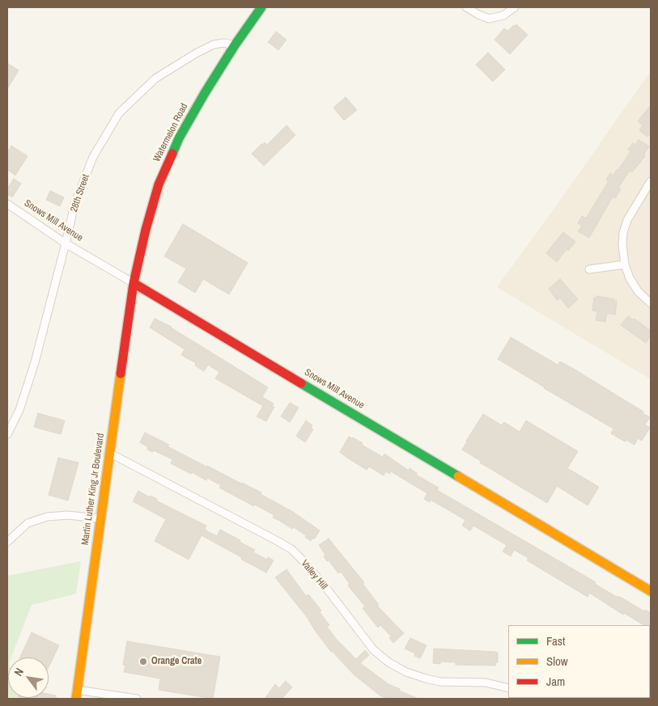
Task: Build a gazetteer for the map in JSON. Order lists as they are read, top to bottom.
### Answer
{
  "streets": {
    "main road": ["Watermelon Road", "Snows Mill Avenue", "Martin Luther King Jr Boulevard"],
    "street": ["28th Street", "Valley Hill"]
  },
  "crossings": [
    ["Watermelon Road", "28th Street"],
    ["Watermelon Road", "Snows Mill Avenue"],
    ["Watermelon Road", "Martin Luther King Jr Boulevard"],
    ["28th Street", "Snows Mill Avenue"],
    ["Snows Mill Avenue", "Martin Luther King Jr Boulevard"],
    ["Martin Luther King Jr Boulevard", "Valley Hill"]
  ],
  "places": ["Orange Crate"],
  "legend": ["Fast", "Slow", "Jam"],
  "north": "top left"
}
